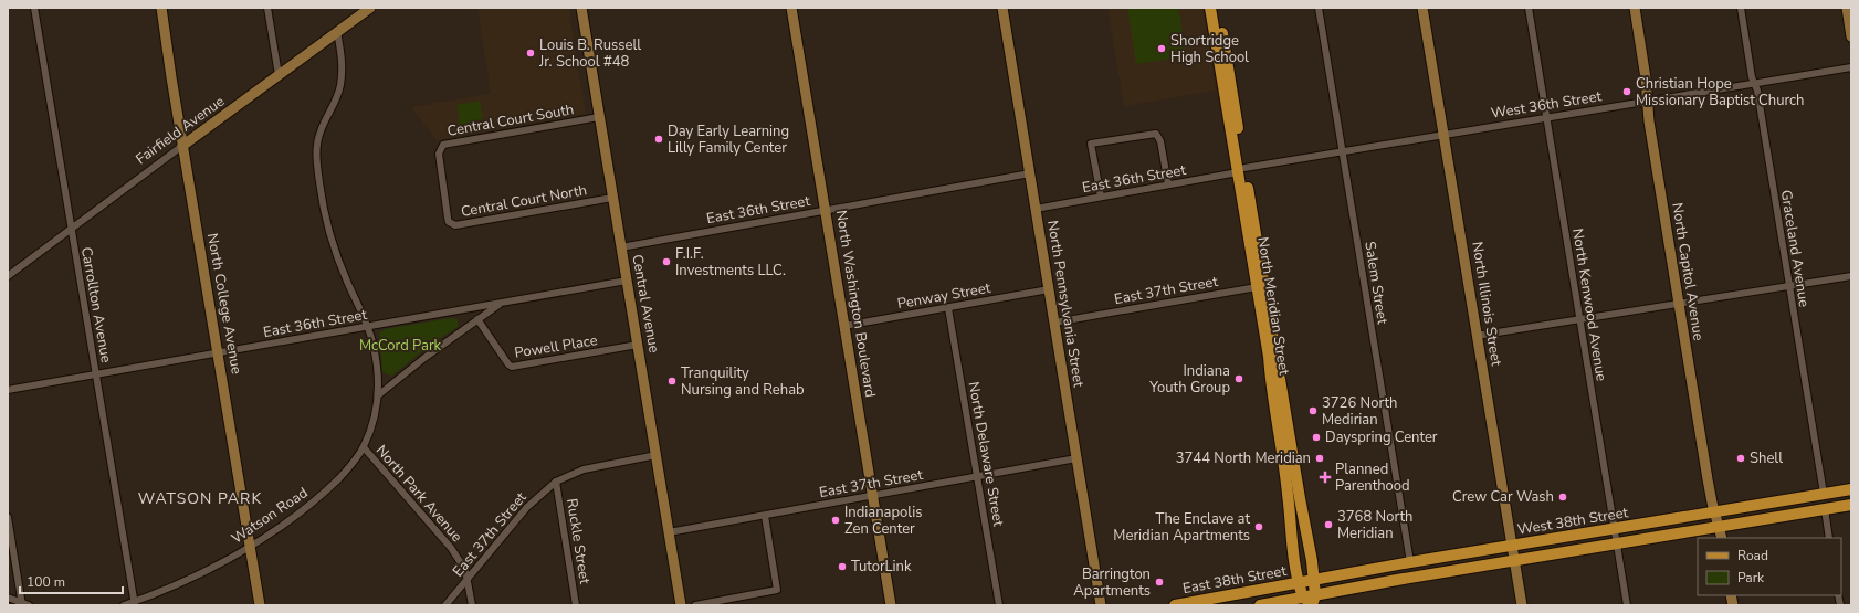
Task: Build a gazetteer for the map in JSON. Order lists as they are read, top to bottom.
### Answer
{
  "streets": {
    "main road": [
      "Fairfield Avenue",
      "North Capitol Avenue",
      "North College Avenue",
      "Central Avenue",
      "North Washington Boulevard",
      "North Pennsylvania Street",
      "North Illinois Street",
      "North Meridian Street",
      "West 38th Street",
      "East 38th Street"
    ],
    "street": [
      "West 36th Street",
      "Central Court South",
      "East 36th Street",
      "Central Court North",
      "Graceland Avenue",
      "Salem Street",
      "East 37th Street",
      "Penway Street",
      "Carrollton Avenue",
      "North Kenwood Avenue",
      "Powell Place",
      "North Delaware Street",
      "North Park Avenue",
      "Watson Road",
      "Ruckle Street"
    ]
  },
  "crossings": [
    ["West 36th Street", "East 36th Street"],
    ["West 36th Street", "Graceland Avenue"],
    ["West 36th Street", "North Capitol Avenue"],
    ["West 36th Street", "Salem Street"],
    ["West 36th Street", "North Illinois Street"],
    ["West 36th Street", "North Kenwood Avenue"],
    ["West 36th Street", "North Meridian Street"],
    ["Central Court South", "Central Court North"],
    ["Central Court South", "Central Avenue"],
    ["Fairfield Avenue", "North College Avenue"],
    ["Fairfield Avenue", "Carrollton Avenue"],
    ["Fairfield Avenue", "Watson Road"],
    ["East 36th Street", "North College Avenue"],
    ["East 36th Street", "Central Avenue"],
    ["East 36th Street", "North Washington Boulevard"],
    ["East 36th Street", "North Pennsylvania Street"],
    ["East 36th Street", "Carrollton Avenue"],
    ["East 36th Street", "North Meridian Street"],
    ["East 36th Street", "Watson Road"],
    ["Central Court North", "Central Avenue"],
    ["Graceland Avenue", "West 38th Street"],
    ["North Capitol Avenue", "West 38th Street"],
    ["Salem Street", "West 38th Street"],
    ["East 37th Street", "Central Avenue"],
    ["East 37th Street", "North Washington Boulevard"],
    ["East 37th Street", "North Pennsylvania Street"],
    ["East 37th Street", "North Meridian Street"],
    ["East 37th Street", "North Delaware Street"],
    ["East 37th Street", "North Park Avenue"],
    ["East 37th Street", "Ruckle Street"],
    ["Penway Street", "North Washington Boulevard"],
    ["Penway Street", "North Pennsylvania Street"],
    ["Penway Street", "North Delaware Street"],
    ["North College Avenue", "Watson Road"],
    ["Central Avenue", "Powell Place"],
    ["North Illinois Street", "West 38th Street"],
    ["Carrollton Avenue", "Watson Road"],
    ["North Kenwood Avenue", "West 38th Street"],
    ["North Meridian Street", "West 38th Street"],
    ["North Meridian Street", "East 38th Street"],
    ["North Park Avenue", "Watson Road"],
    ["West 38th Street", "East 38th Street"]
  ],
  "districts": ["WATSON PARK"],
  "parks": ["McCord Park"],
  "places": {
    "other": [
      "Shortridge High School",
      "Louis B. Russell Jr. School #48",
      "Christian Hope Missionary Baptist Church",
      "Day Early Learning Lilly Family Center",
      "F.I.F. Investments LLC.",
      "Indiana Youth Group",
      "Tranquility Nursing and Rehab",
      "3726 North Medirian",
      "Dayspring Center",
      "3744 North Meridian",
      "Shell",
      "Crew Car Wash",
      "Indianapolis Zen Center",
      "3768 North Meridian",
      "The Enclave at Meridian Apartments",
      "TutorLink",
      "Barrington Apartments"
    ],
    "health": ["Planned Parenthood"]
  },
  "legend": ["Road", "Park"],
  "scale_bar": "100 m"
}
